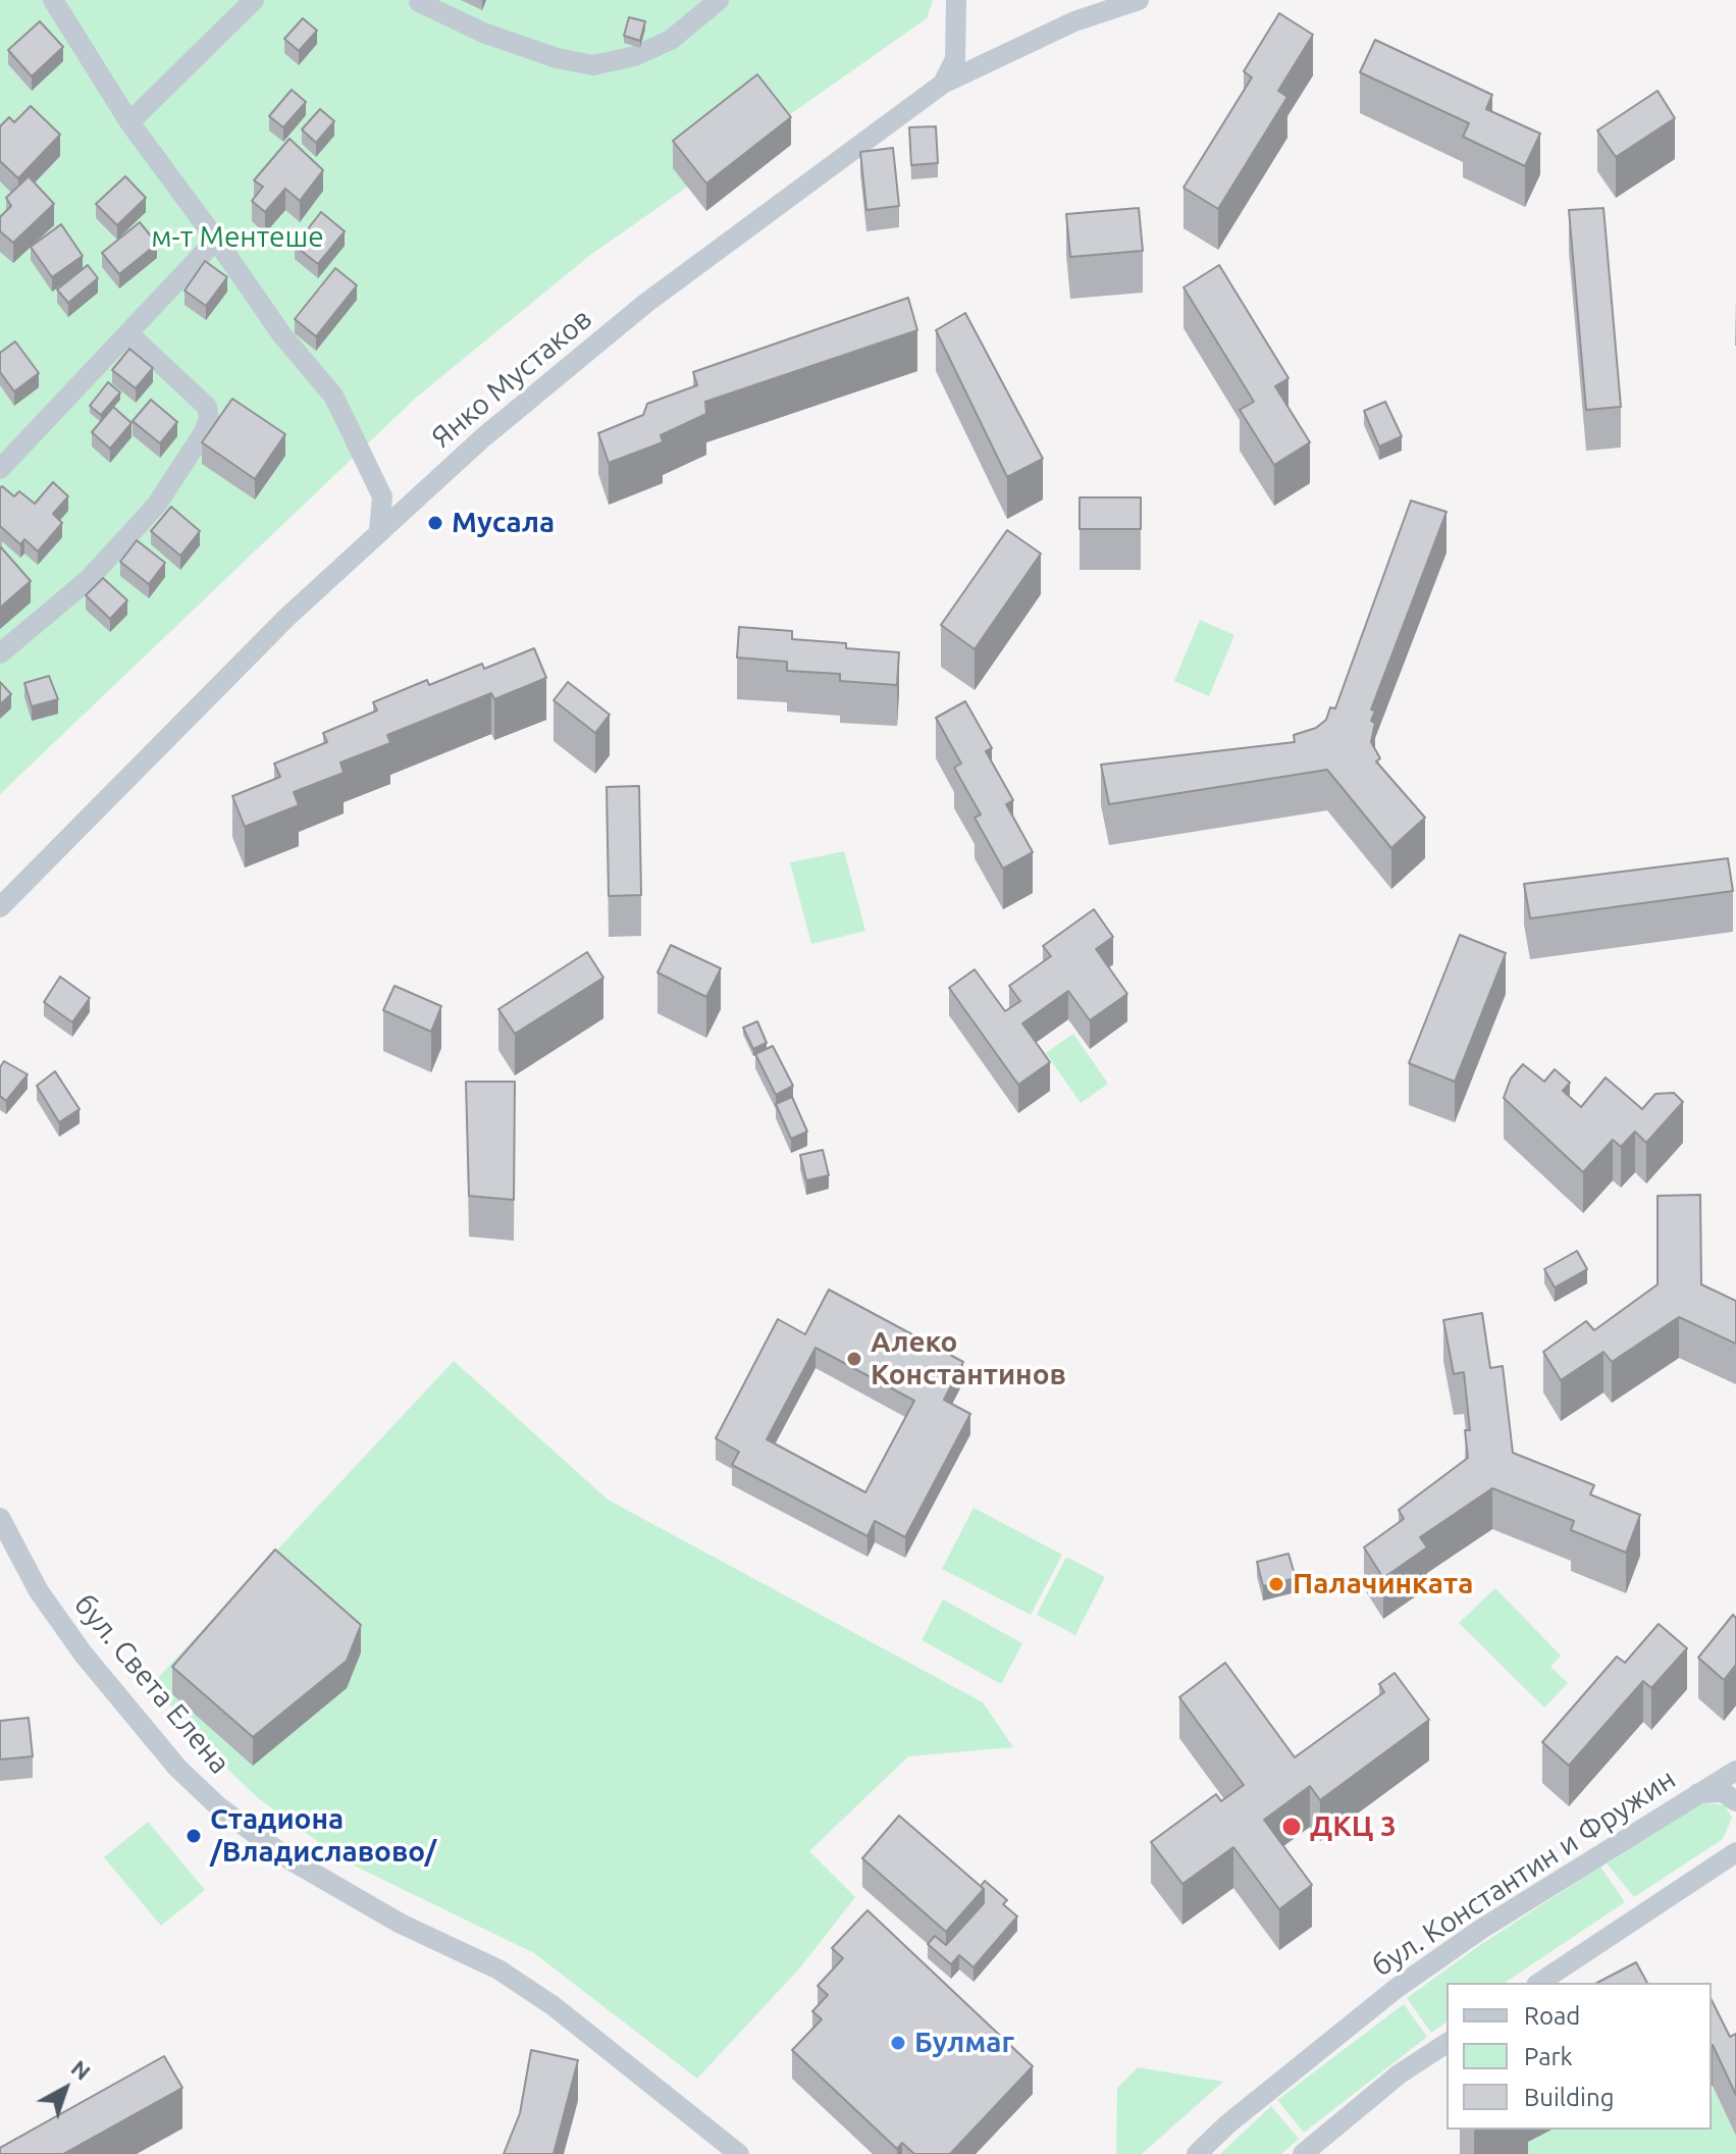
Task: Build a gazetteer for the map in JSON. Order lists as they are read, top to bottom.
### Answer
{
  "streets": {
    "street": ["Янко Мустаков", "бул. Света Елена", "бул. Константин и Фружин"]
  },
  "parks": ["м-т Ментeше"],
  "places": [
    "Мусала",
    "Алеко Константинов",
    "Палачинката",
    "ДКЦ 3",
    "Стадиона /Владиславово/",
    "Булмаг"
  ],
  "legend": ["Road", "Park", "Building"],
  "north": "top right"
}
